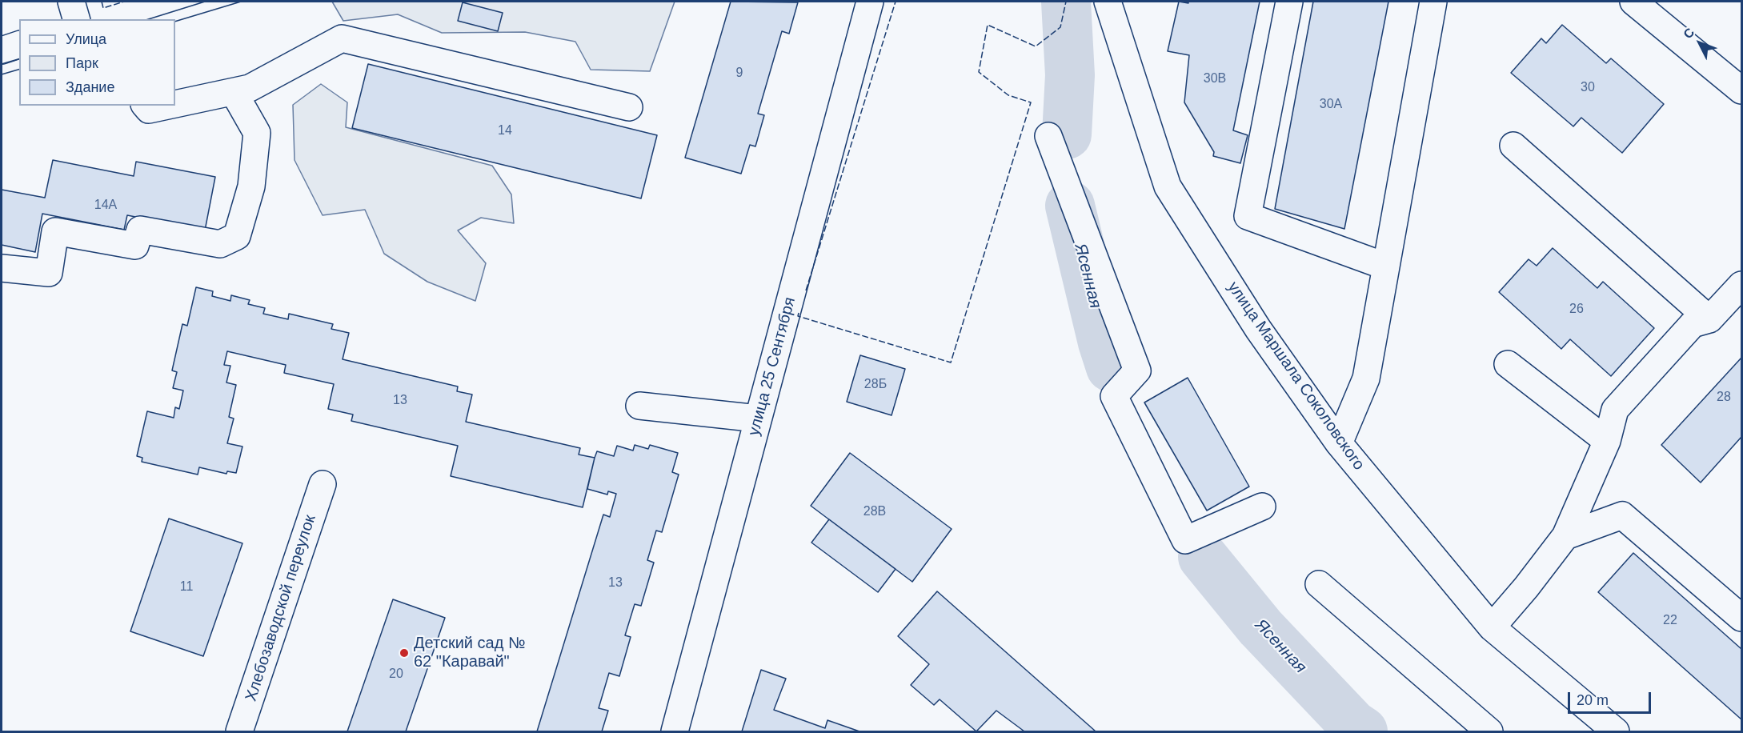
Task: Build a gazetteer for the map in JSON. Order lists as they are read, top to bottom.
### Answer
{
  "streets": {
    "street": ["улица 25 Сентября", "улица Маршала Соколовского", "Хлебозаводской переулок"]
  },
  "water": ["Ясенная"],
  "places": ["Детский сад № 62 \"Каравай\""],
  "house_numbers": [
    "9",
    "30В",
    "30",
    "30А",
    "14",
    "14А",
    "26",
    "28Б",
    "28",
    "13",
    "28В",
    "13",
    "11",
    "22",
    "20"
  ],
  "legend": ["Улица", "Парк", "Здание"],
  "scale_bar": "20 m",
  "north": "top left"
}
